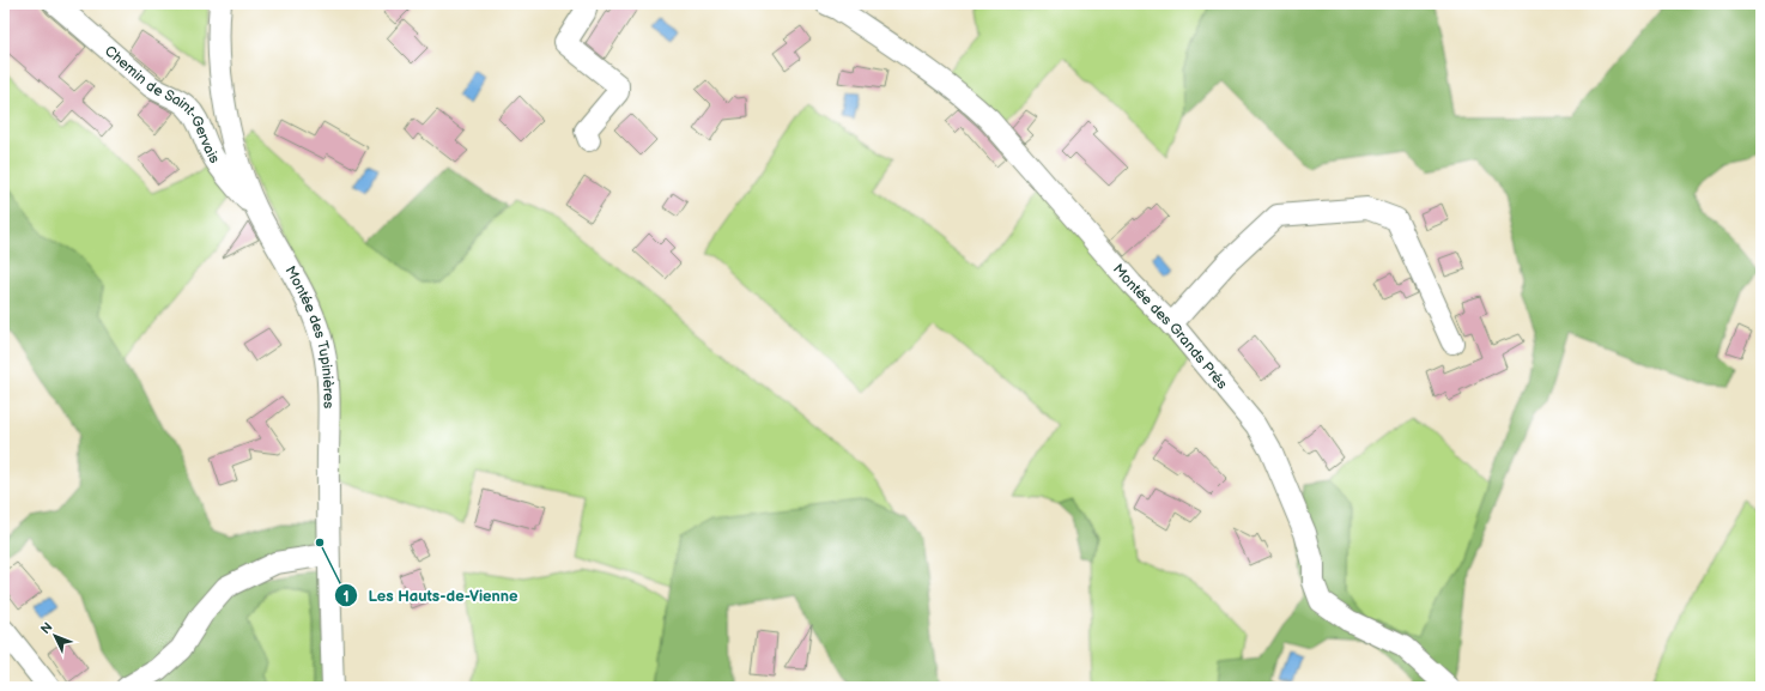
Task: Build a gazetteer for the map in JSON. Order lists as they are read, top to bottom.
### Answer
{
  "streets": {
    "street": ["Chemin de Saint-Gervais", "Montée des Grands Prés", "Montée des Tupinières"]
  },
  "crossings": [
    ["Chemin de Saint-Gervais", "Montée des Tupinières"]
  ],
  "places": ["Les Hauts-de-Vienne"],
  "north": "top left"
}
